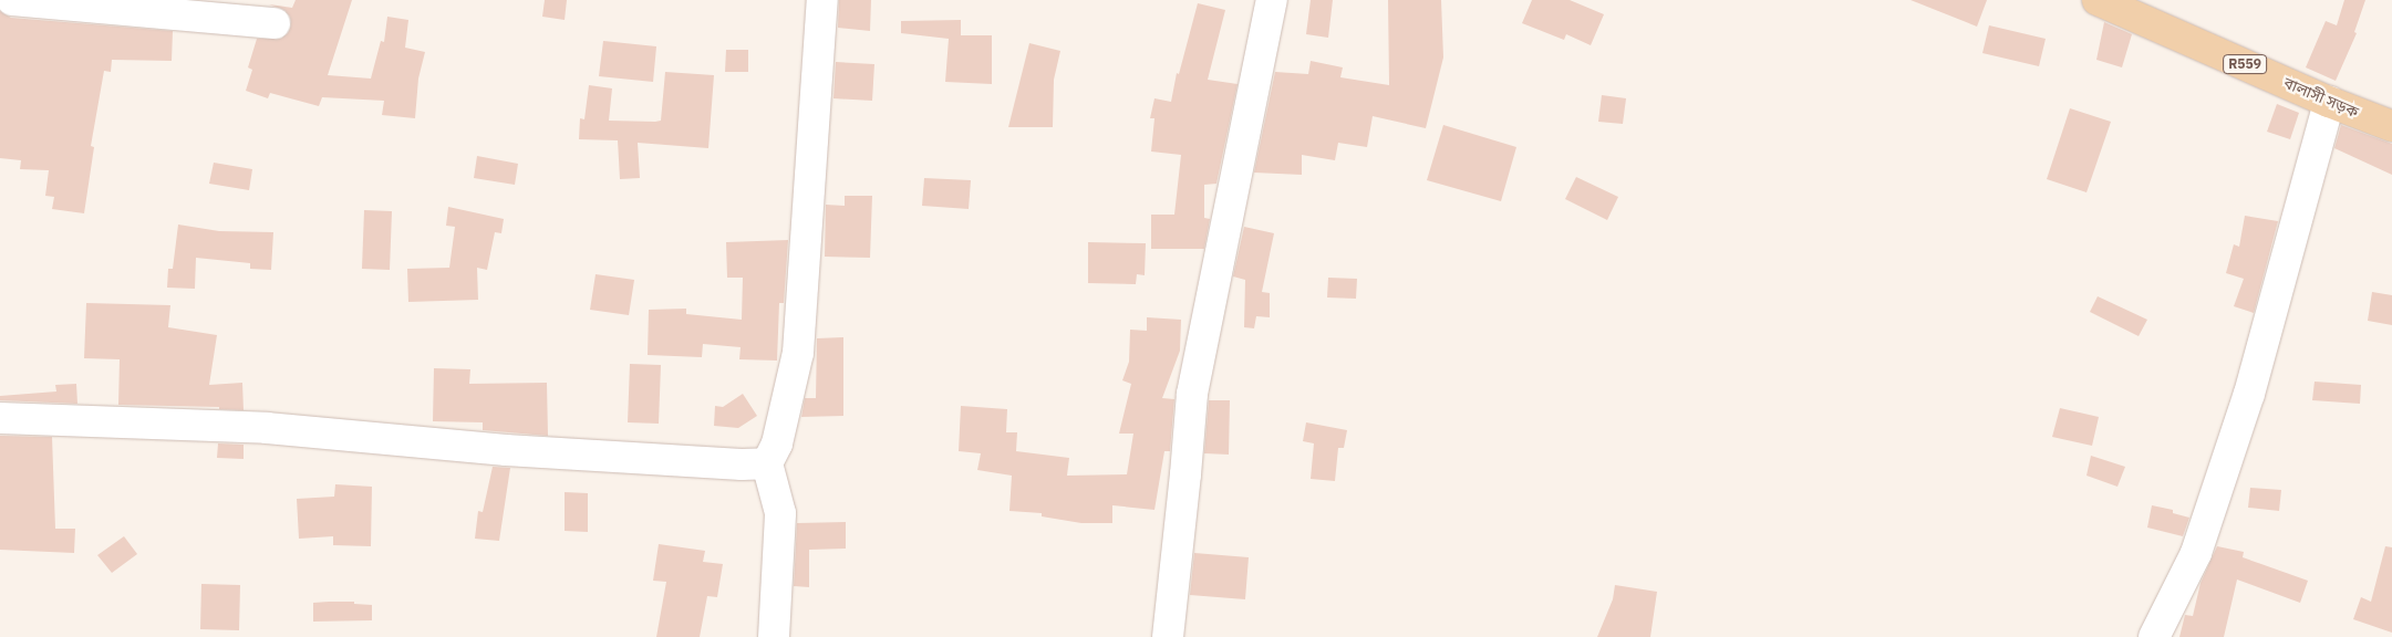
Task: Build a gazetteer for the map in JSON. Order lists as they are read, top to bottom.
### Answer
{
  "streets": {
    "main road": ["R559", "বালাসী সড়ক"]
  }
}
